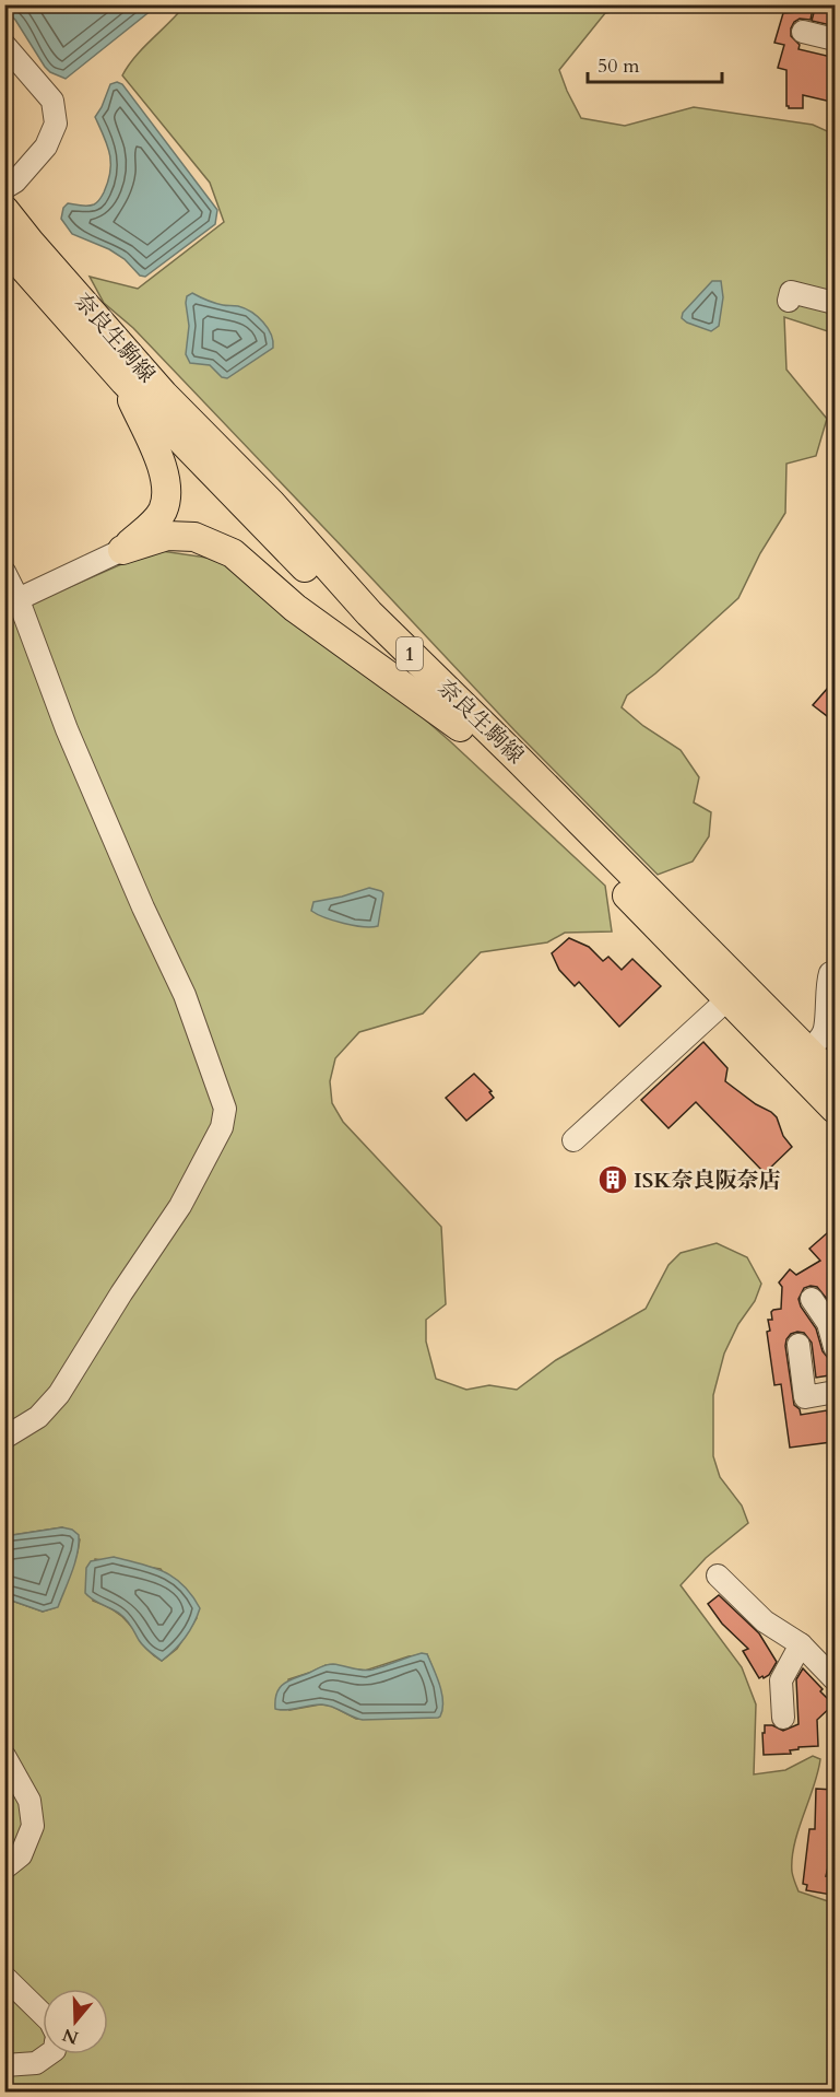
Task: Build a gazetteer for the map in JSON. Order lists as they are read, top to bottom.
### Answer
{
  "streets": {
    "main road": ["奈良生駒線", "1"]
  },
  "places": {
    "building": ["ISK奈良阪奈店"]
  },
  "scale_bar": "50 m",
  "north": "bottom"
}
